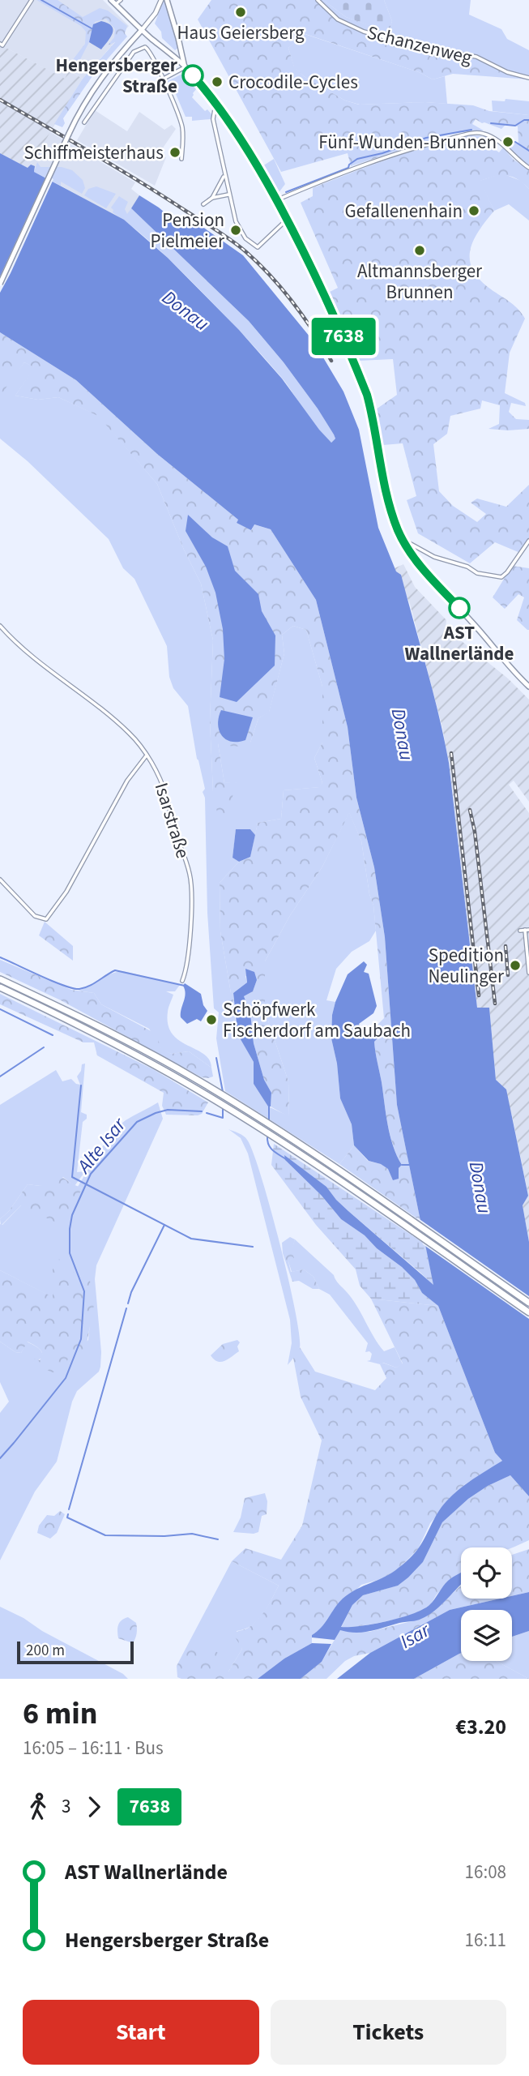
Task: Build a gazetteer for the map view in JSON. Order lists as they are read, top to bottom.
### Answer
{
  "streets": {
    "street": ["Schanzenweg", "Isarstraße"]
  },
  "water": ["Donau", "Alte Isar", "Isar"],
  "places": [
    "Haus Geiersberg",
    "Hengersberger Straße",
    "Crocodile-Cycles",
    "Fünf-Wunden-Brunnen",
    "Schiffmeisterhaus",
    "Gefallenenhain",
    "Pension Pielmeier",
    "Altmannsberger Brunnen",
    "AST Wallnerlände",
    "Spedition Neulinger",
    "Schöpfwerk Fischerdorf am Saubach"
  ],
  "lines": ["bus line 7638"],
  "scale_bar": "200 m",
  "page": {
    "on_map": "7638",
    "scale": "200 m",
    "heading": ["6 min", "16:05 – 16:11 · Bus", "€3.20"],
    "legs": ["3", "7638"],
    "list": [
      {
        "name": "AST Wallnerlände",
        "value": "16:08"
      },
      {
        "name": "Hengersberger Straße",
        "value": "16:11"
      }
    ],
    "buttons": ["Start", "Tickets"]
  }
}
